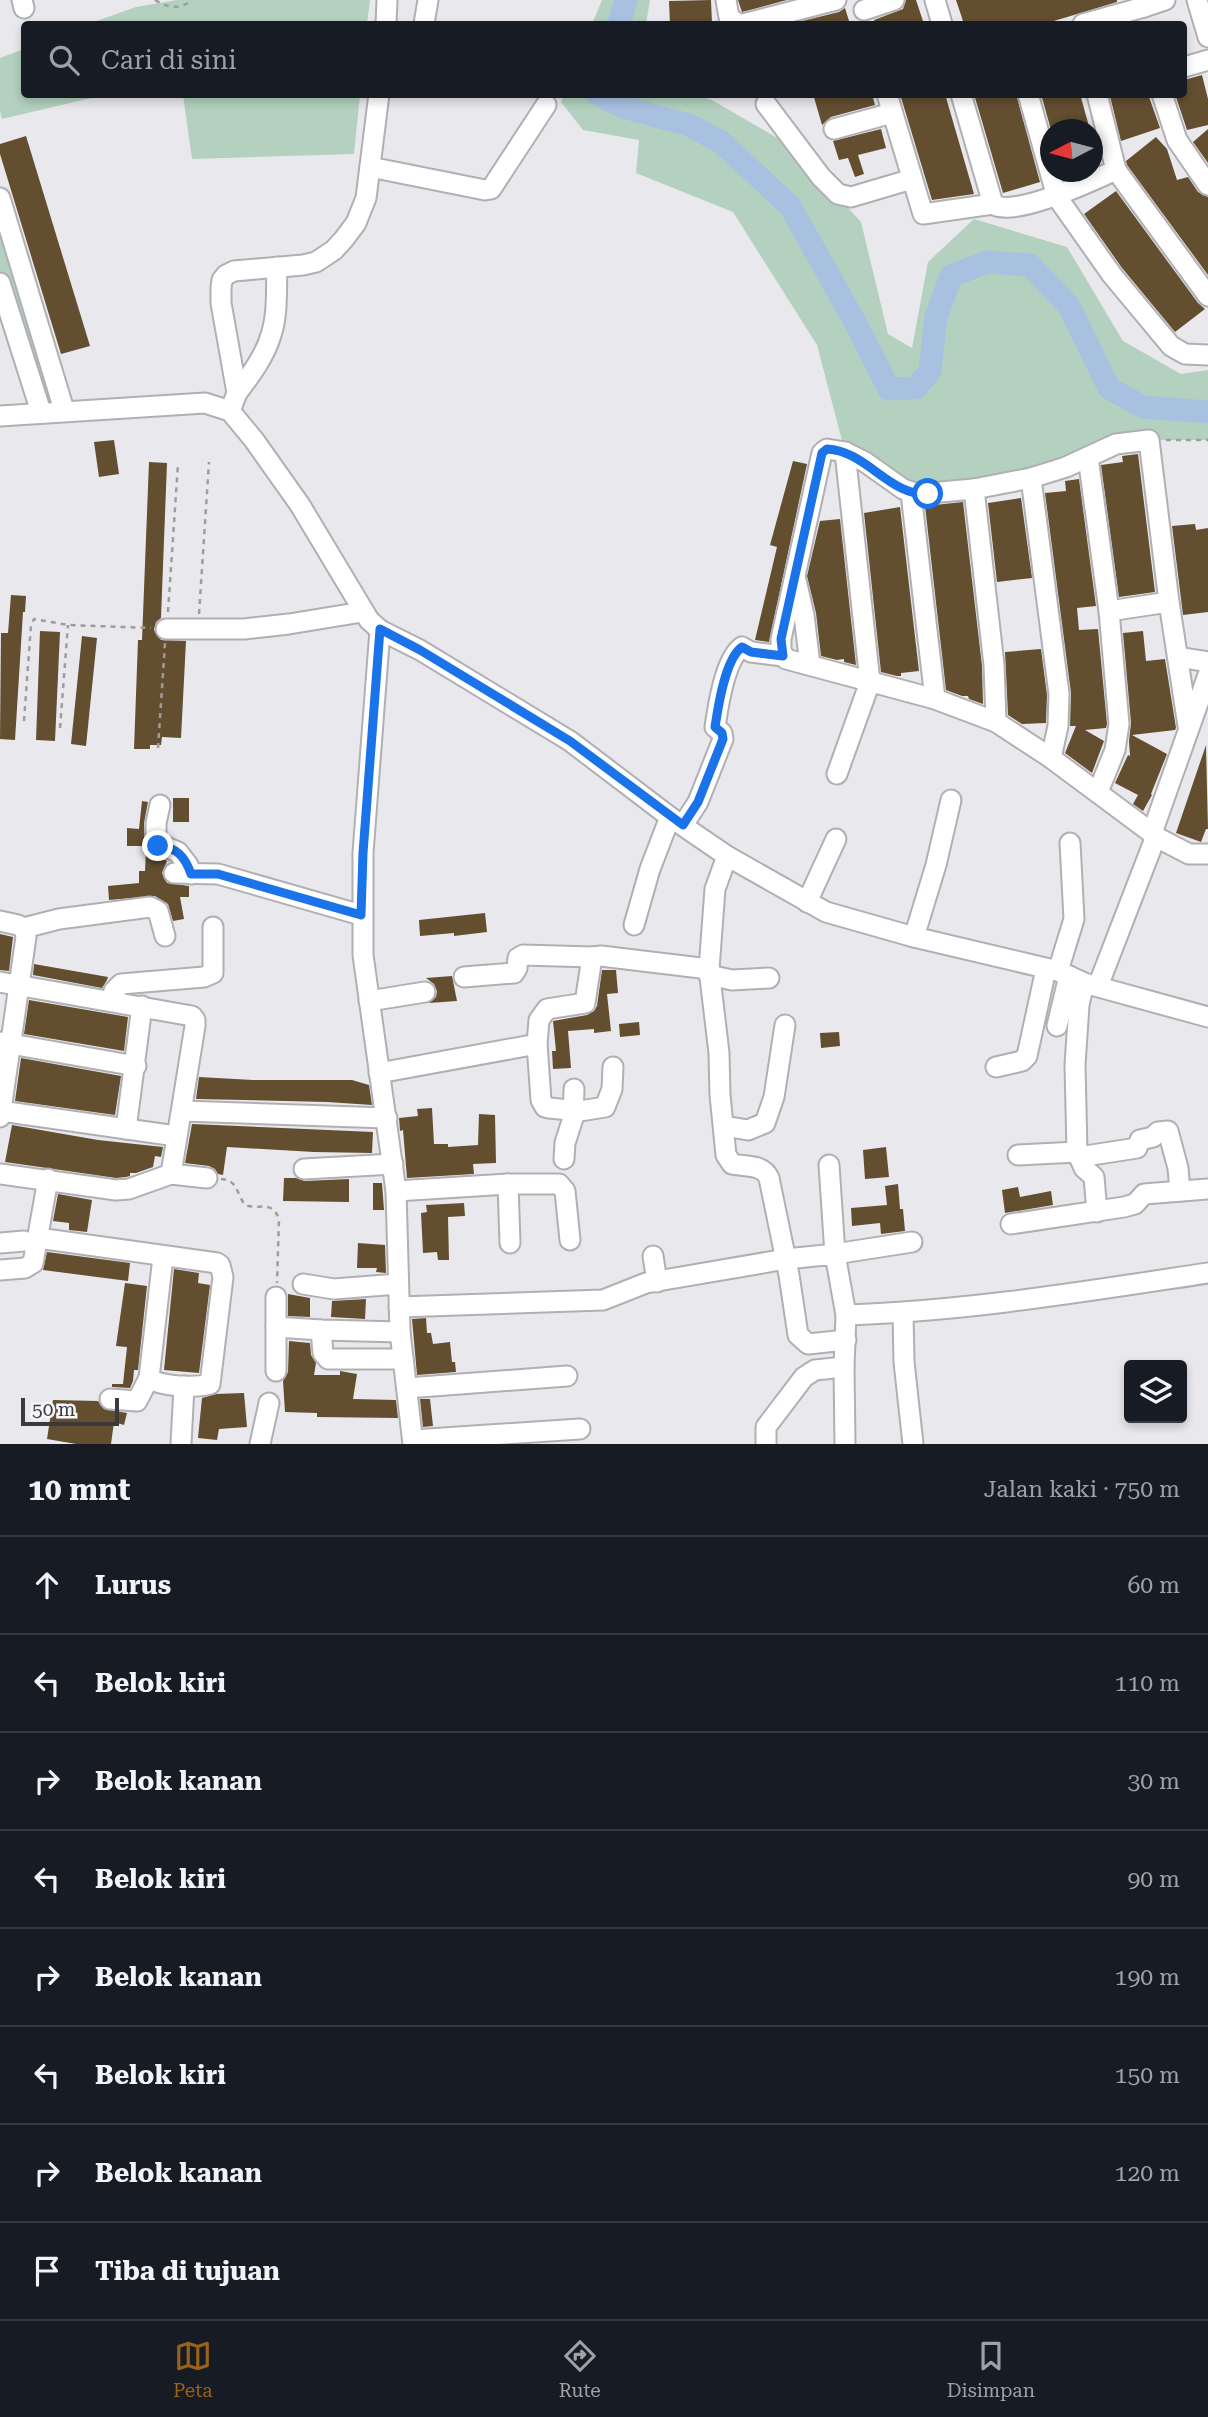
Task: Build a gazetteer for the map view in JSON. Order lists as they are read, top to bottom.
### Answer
{
  "scale_bar": "50 m",
  "north": "left",
  "page": {
    "search": "Cari di sini",
    "scale": "50 m",
    "heading": ["10 mnt", "Jalan kaki · 750 m"],
    "list": [
      ["Lurus", "60 m"],
      ["Belok kiri", "110 m"],
      ["Belok kanan", "30 m"],
      ["Belok kiri", "90 m"],
      ["Belok kanan", "190 m"],
      ["Belok kiri", "150 m"],
      ["Belok kanan", "120 m"],
      "Tiba di tujuan"
    ],
    "nav": ["Peta", "Rute", "Disimpan"]
  }
}
